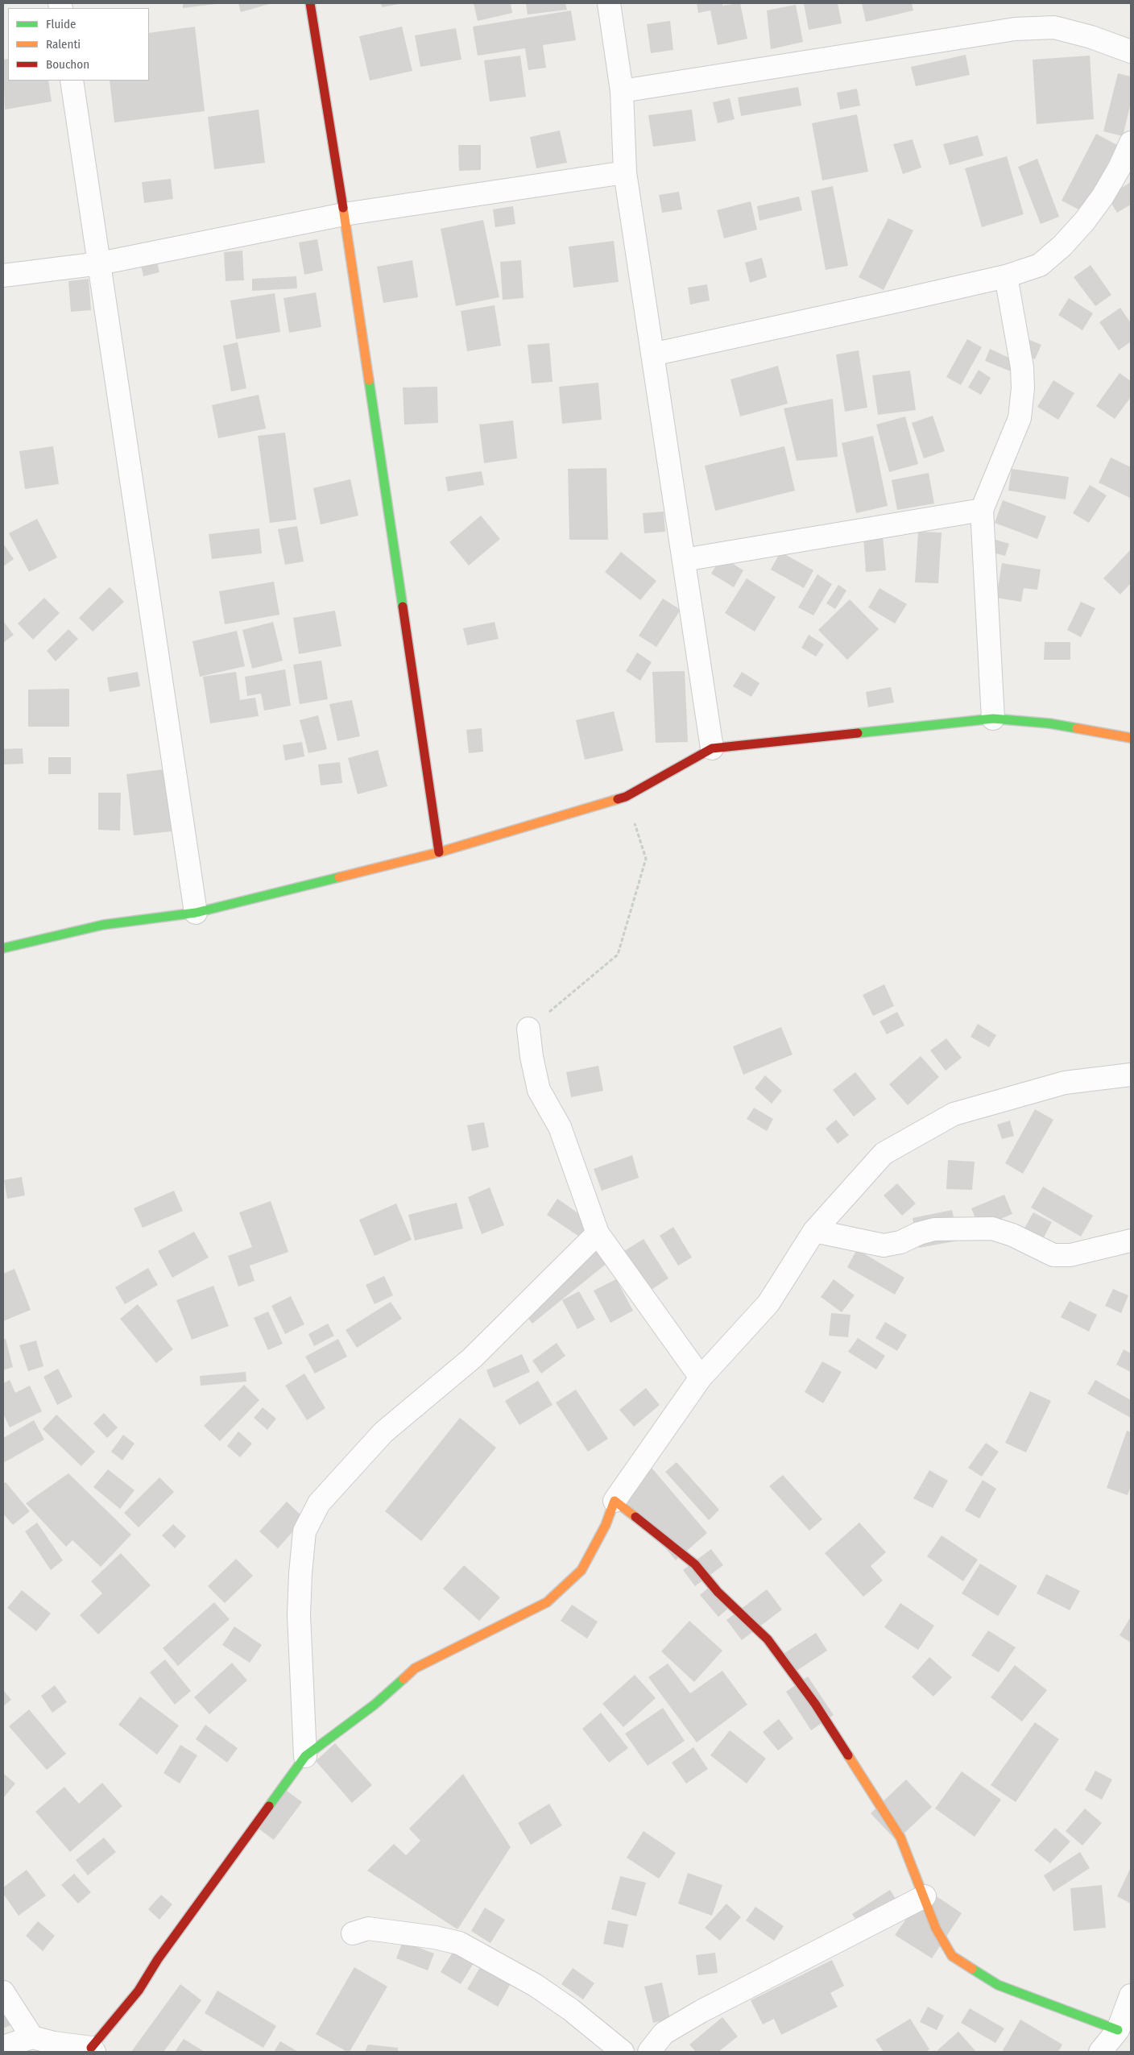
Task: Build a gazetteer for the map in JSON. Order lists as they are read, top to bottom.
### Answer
{
  "legend": ["Fluide", "Ralenti", "Bouchon"]
}
